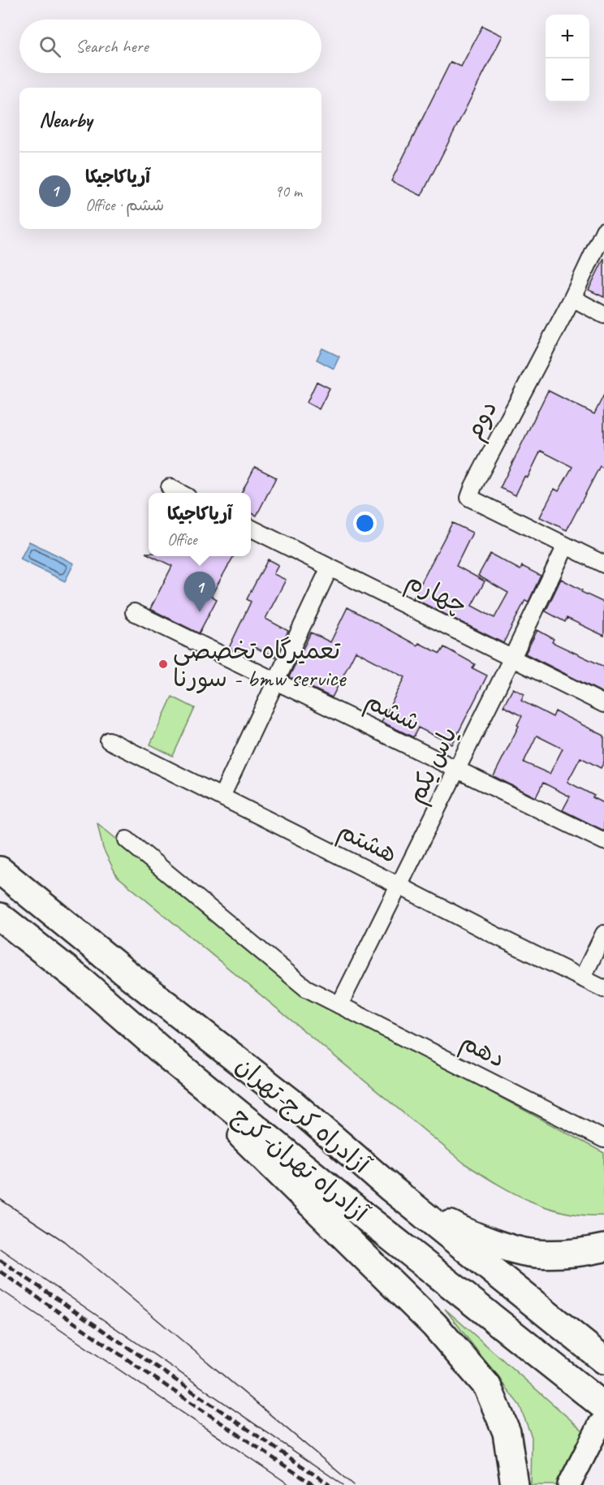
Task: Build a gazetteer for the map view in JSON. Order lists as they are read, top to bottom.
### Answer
{
  "streets": {
    "highway": ["آزادراه کرج-تهران", "آزادراه تهران-کرج"],
    "street": [
      "دوم",
      "چهارم",
      "ششم",
      "یاس یکم",
      "هشتم",
      "دهم"
    ]
  },
  "crossings": [
    ["دوم", "یاس یکم"],
    ["چهارم", "یاس یکم"],
    ["ششم", "یاس یکم"],
    ["یاس یکم", "هشتم"],
    ["یاس یکم", "دهم"]
  ],
  "places": ["تعمیرگاه تخصصی سورنا - bmw service"],
  "page": {
    "map_buttons": ["+", "−"],
    "search": "Search here",
    "heading": "Nearby",
    "list": [
      {
        "mark": "1",
        "name": "آریاکاجیکا",
        "note": "Office · ششم",
        "value": "90 m"
      }
    ],
    "popup": ["آریاکاجیکا", "Office"],
    "pins": "1"
  }
}
